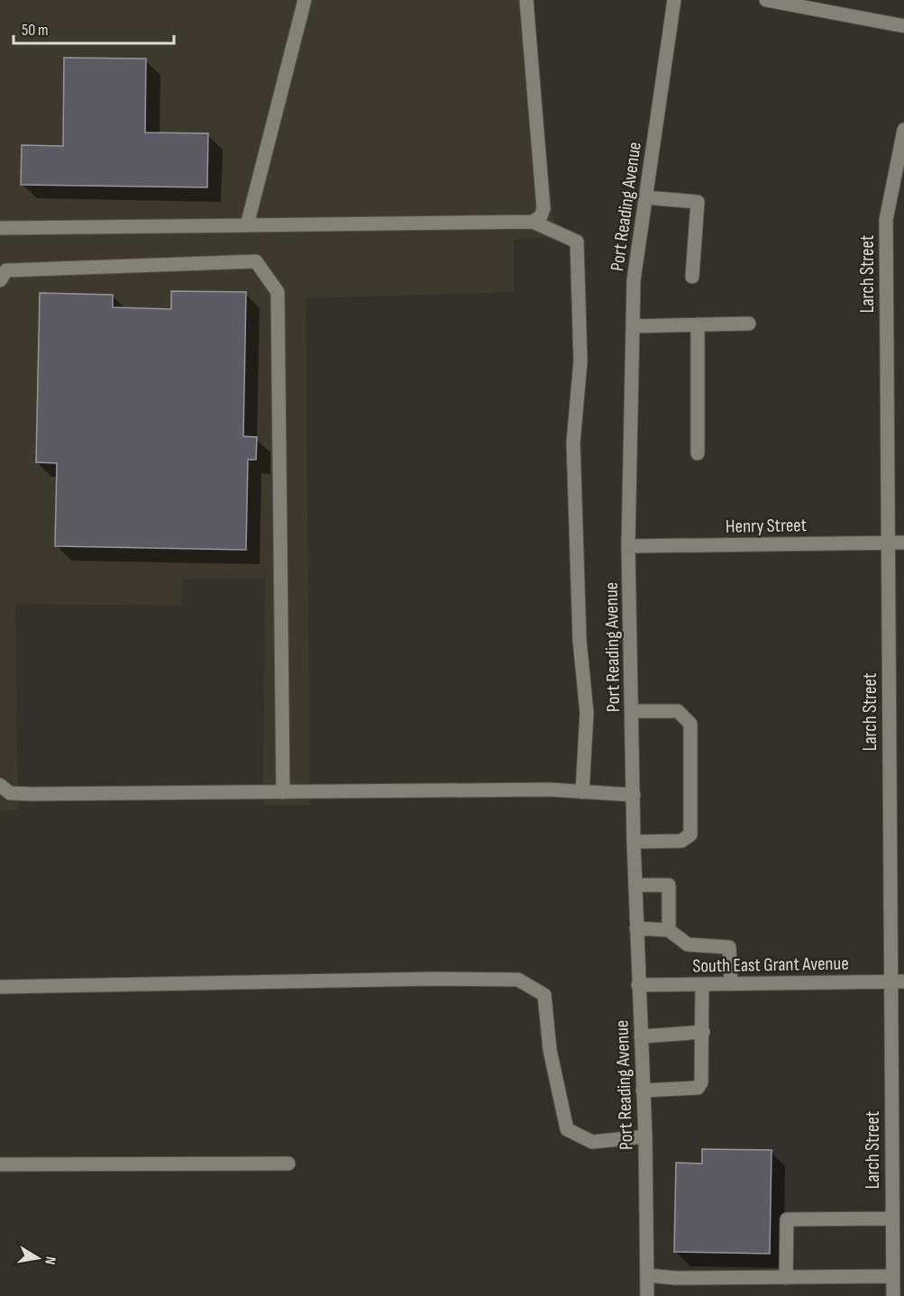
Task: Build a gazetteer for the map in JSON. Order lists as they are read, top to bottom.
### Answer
{
  "streets": {
    "street": [
      "Port Reading Avenue",
      "Larch Street",
      "Henry Street",
      "South East Grant Avenue"
    ]
  },
  "crossings": [
    ["Port Reading Avenue", "Henry Street"],
    ["Port Reading Avenue", "South East Grant Avenue"],
    ["Larch Street", "Henry Street"],
    ["Larch Street", "South East Grant Avenue"]
  ],
  "scale_bar": "50 m",
  "north": "right"
}
